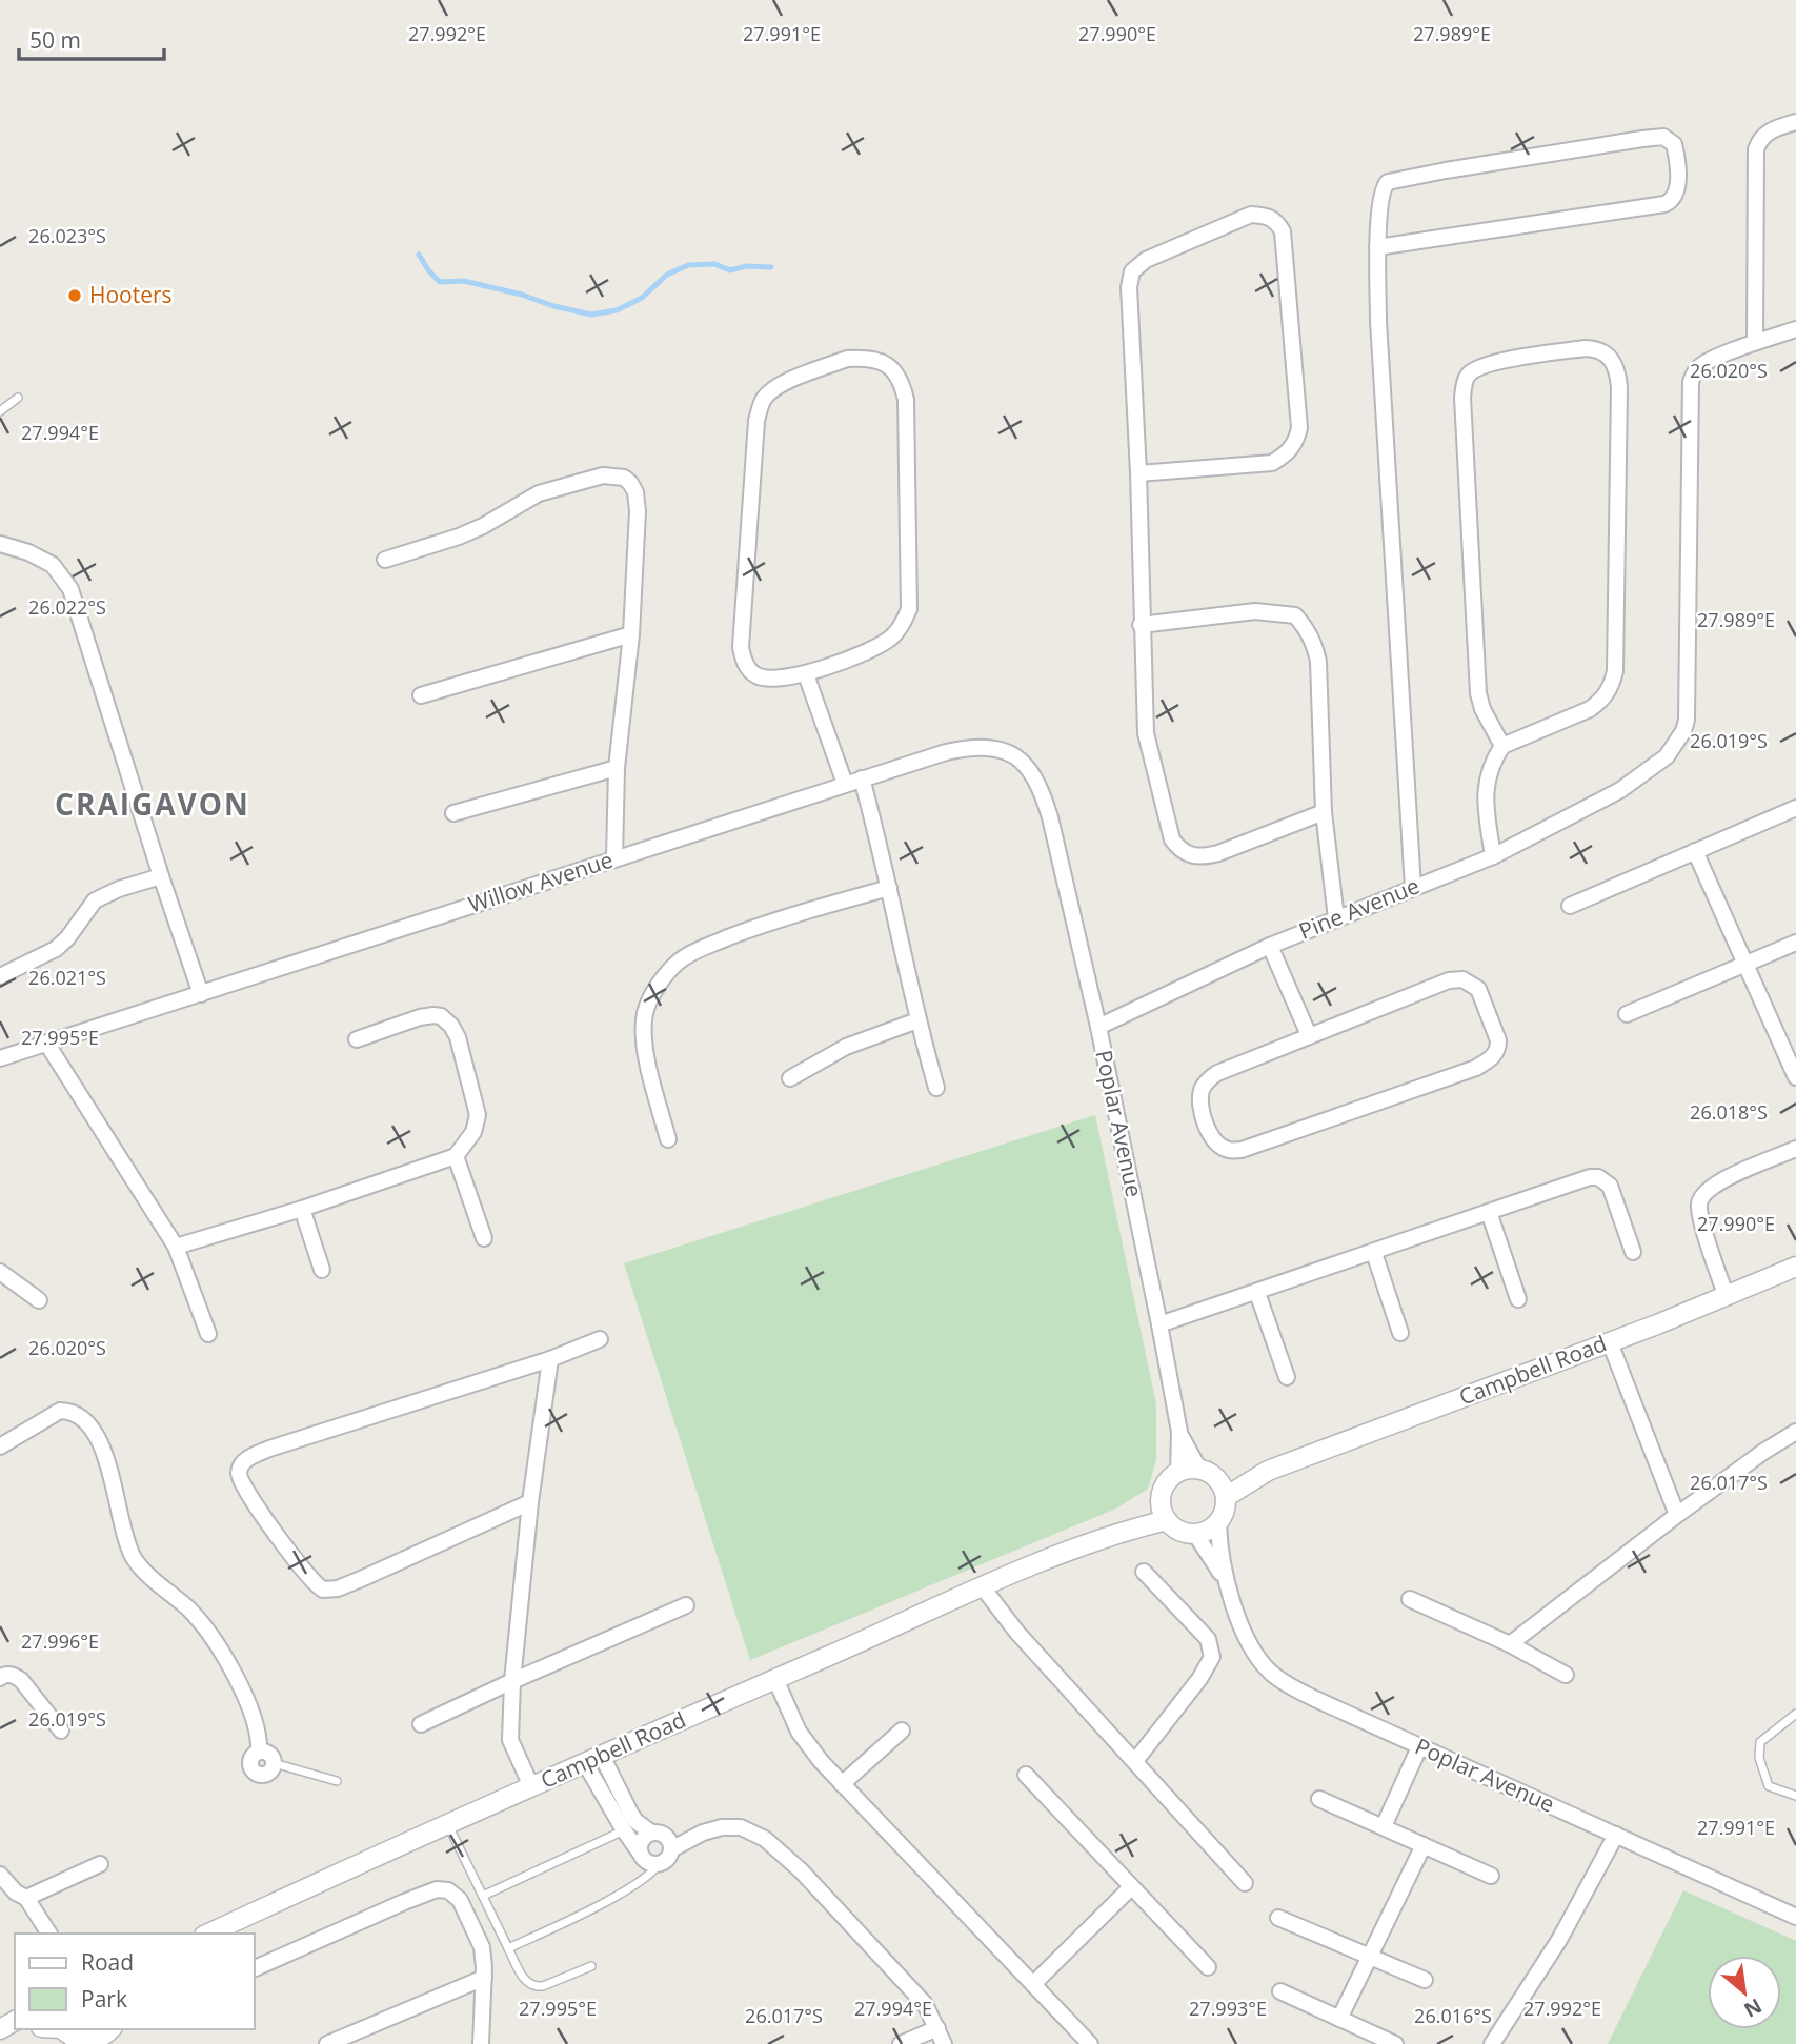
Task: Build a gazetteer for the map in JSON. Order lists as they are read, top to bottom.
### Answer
{
  "streets": {
    "street": [
      "Willow Avenue",
      "Pine Avenue",
      "Poplar Avenue",
      "Campbell Road"
    ]
  },
  "crossings": [
    ["Willow Avenue", "Poplar Avenue"],
    ["Pine Avenue", "Poplar Avenue"],
    ["Poplar Avenue", "Campbell Road"]
  ],
  "districts": ["CRAIGAVON"],
  "places": ["Hooters"],
  "legend": ["Road", "Park"],
  "scale_bar": "50 m",
  "north": "bottom right",
  "coordinates": [
    "27.992°E",
    "27.991°E",
    "27.990°E",
    "27.989°E",
    "26.023°S",
    "26.020°S",
    "27.994°E",
    "26.022°S",
    "26.019°S",
    "26.021°S",
    "27.995°E",
    "26.018°S",
    "26.017°S",
    "27.996°E",
    "27.993°E",
    "26.016°S"
  ]
}
